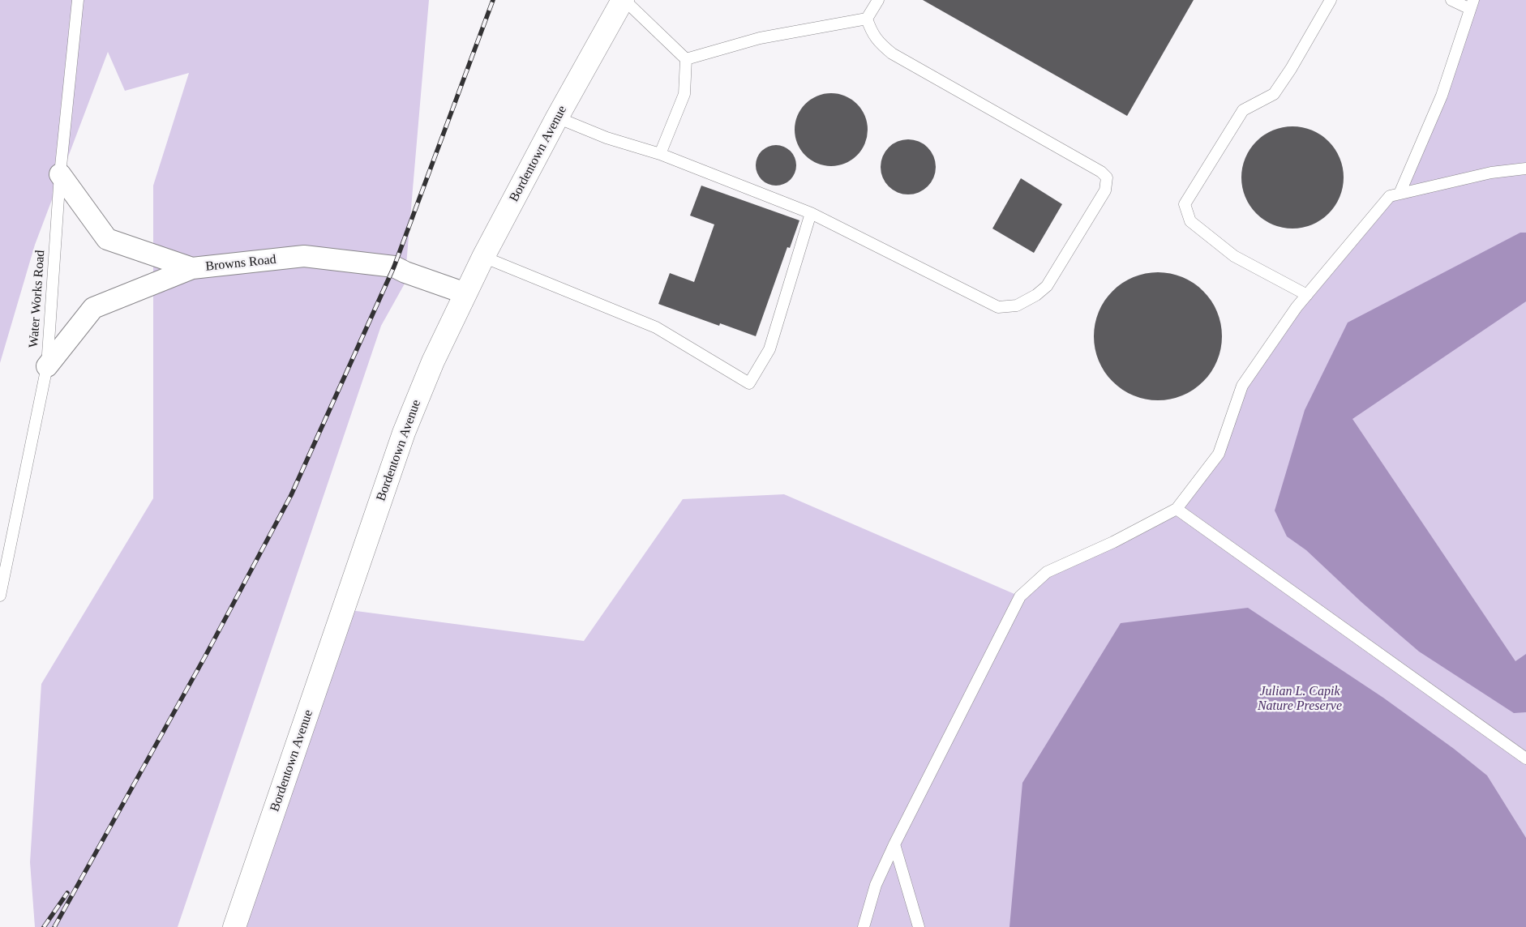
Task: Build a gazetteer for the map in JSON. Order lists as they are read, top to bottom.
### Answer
{
  "streets": {
    "main road": ["Bordentown Avenue"],
    "street": ["Browns Road"],
    "lane": ["Water Works Road"]
  },
  "crossings": [
    ["Bordentown Avenue", "Browns Road"],
    ["Browns Road", "Water Works Road"]
  ],
  "parks": ["Julian L. Capik Nature Preserve"]
}
